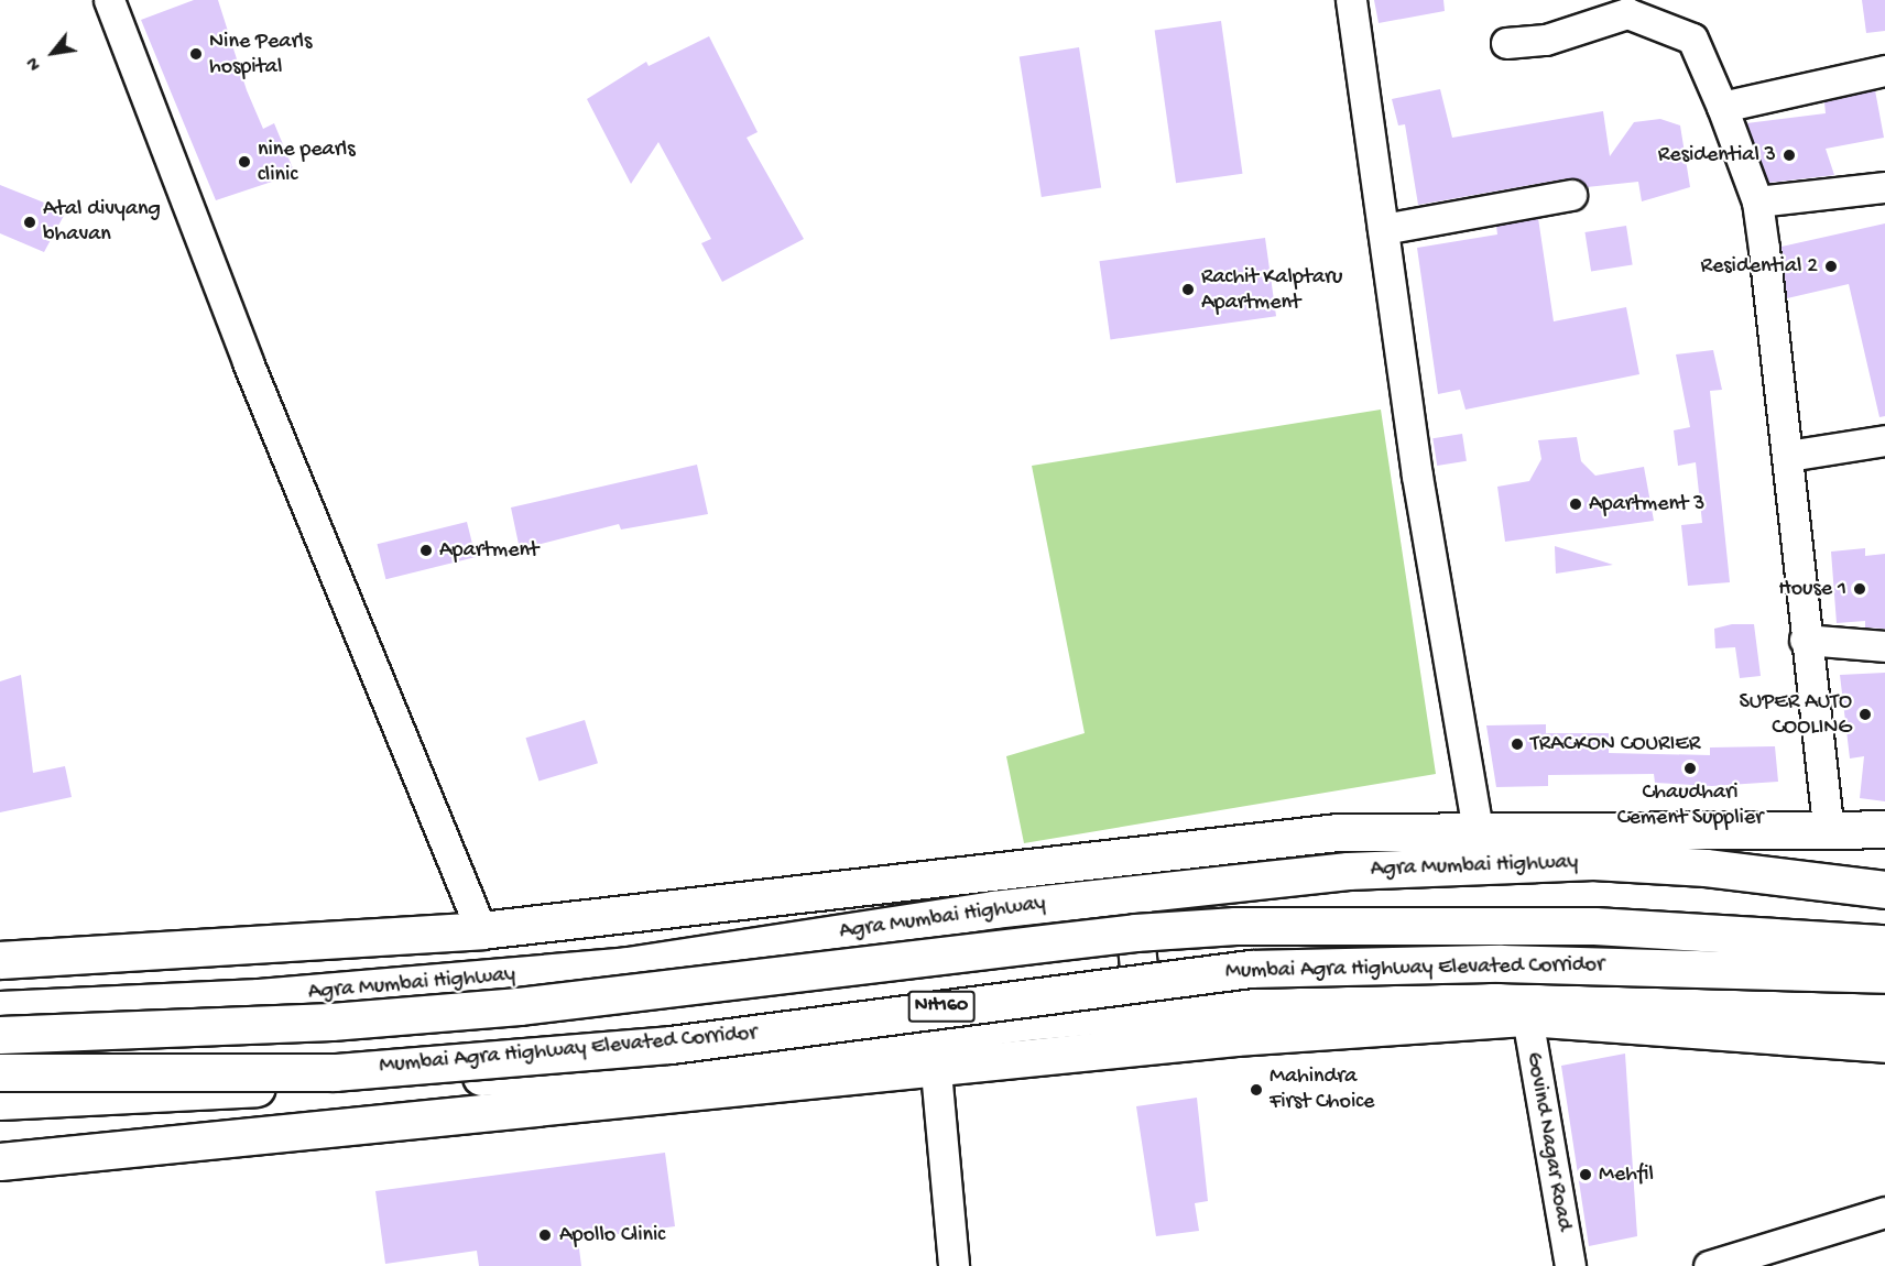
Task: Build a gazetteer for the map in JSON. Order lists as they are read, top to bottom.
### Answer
{
  "streets": {
    "main road": ["Agra Mumbai Highway", "Mumbai Agra Highway Elevated Corridor", "NH160"],
    "street": ["Govind Nagar Road"]
  },
  "places": [
    "Nine Pearls hospital",
    "Residential 3",
    "nine pearls clinic",
    "Atal divyang bhavan",
    "Residential 2",
    "Rachit Kalptaru Apartment",
    "Apartment 3",
    "Apartment",
    "House 1",
    "SUPER AUTO COOLING",
    "TRACKON COURIER",
    "Chaudhari Cement Supplier",
    "Mahindra First Choice",
    "Mehfil",
    "Apollo Clinic"
  ],
  "north": "bottom left"
}
